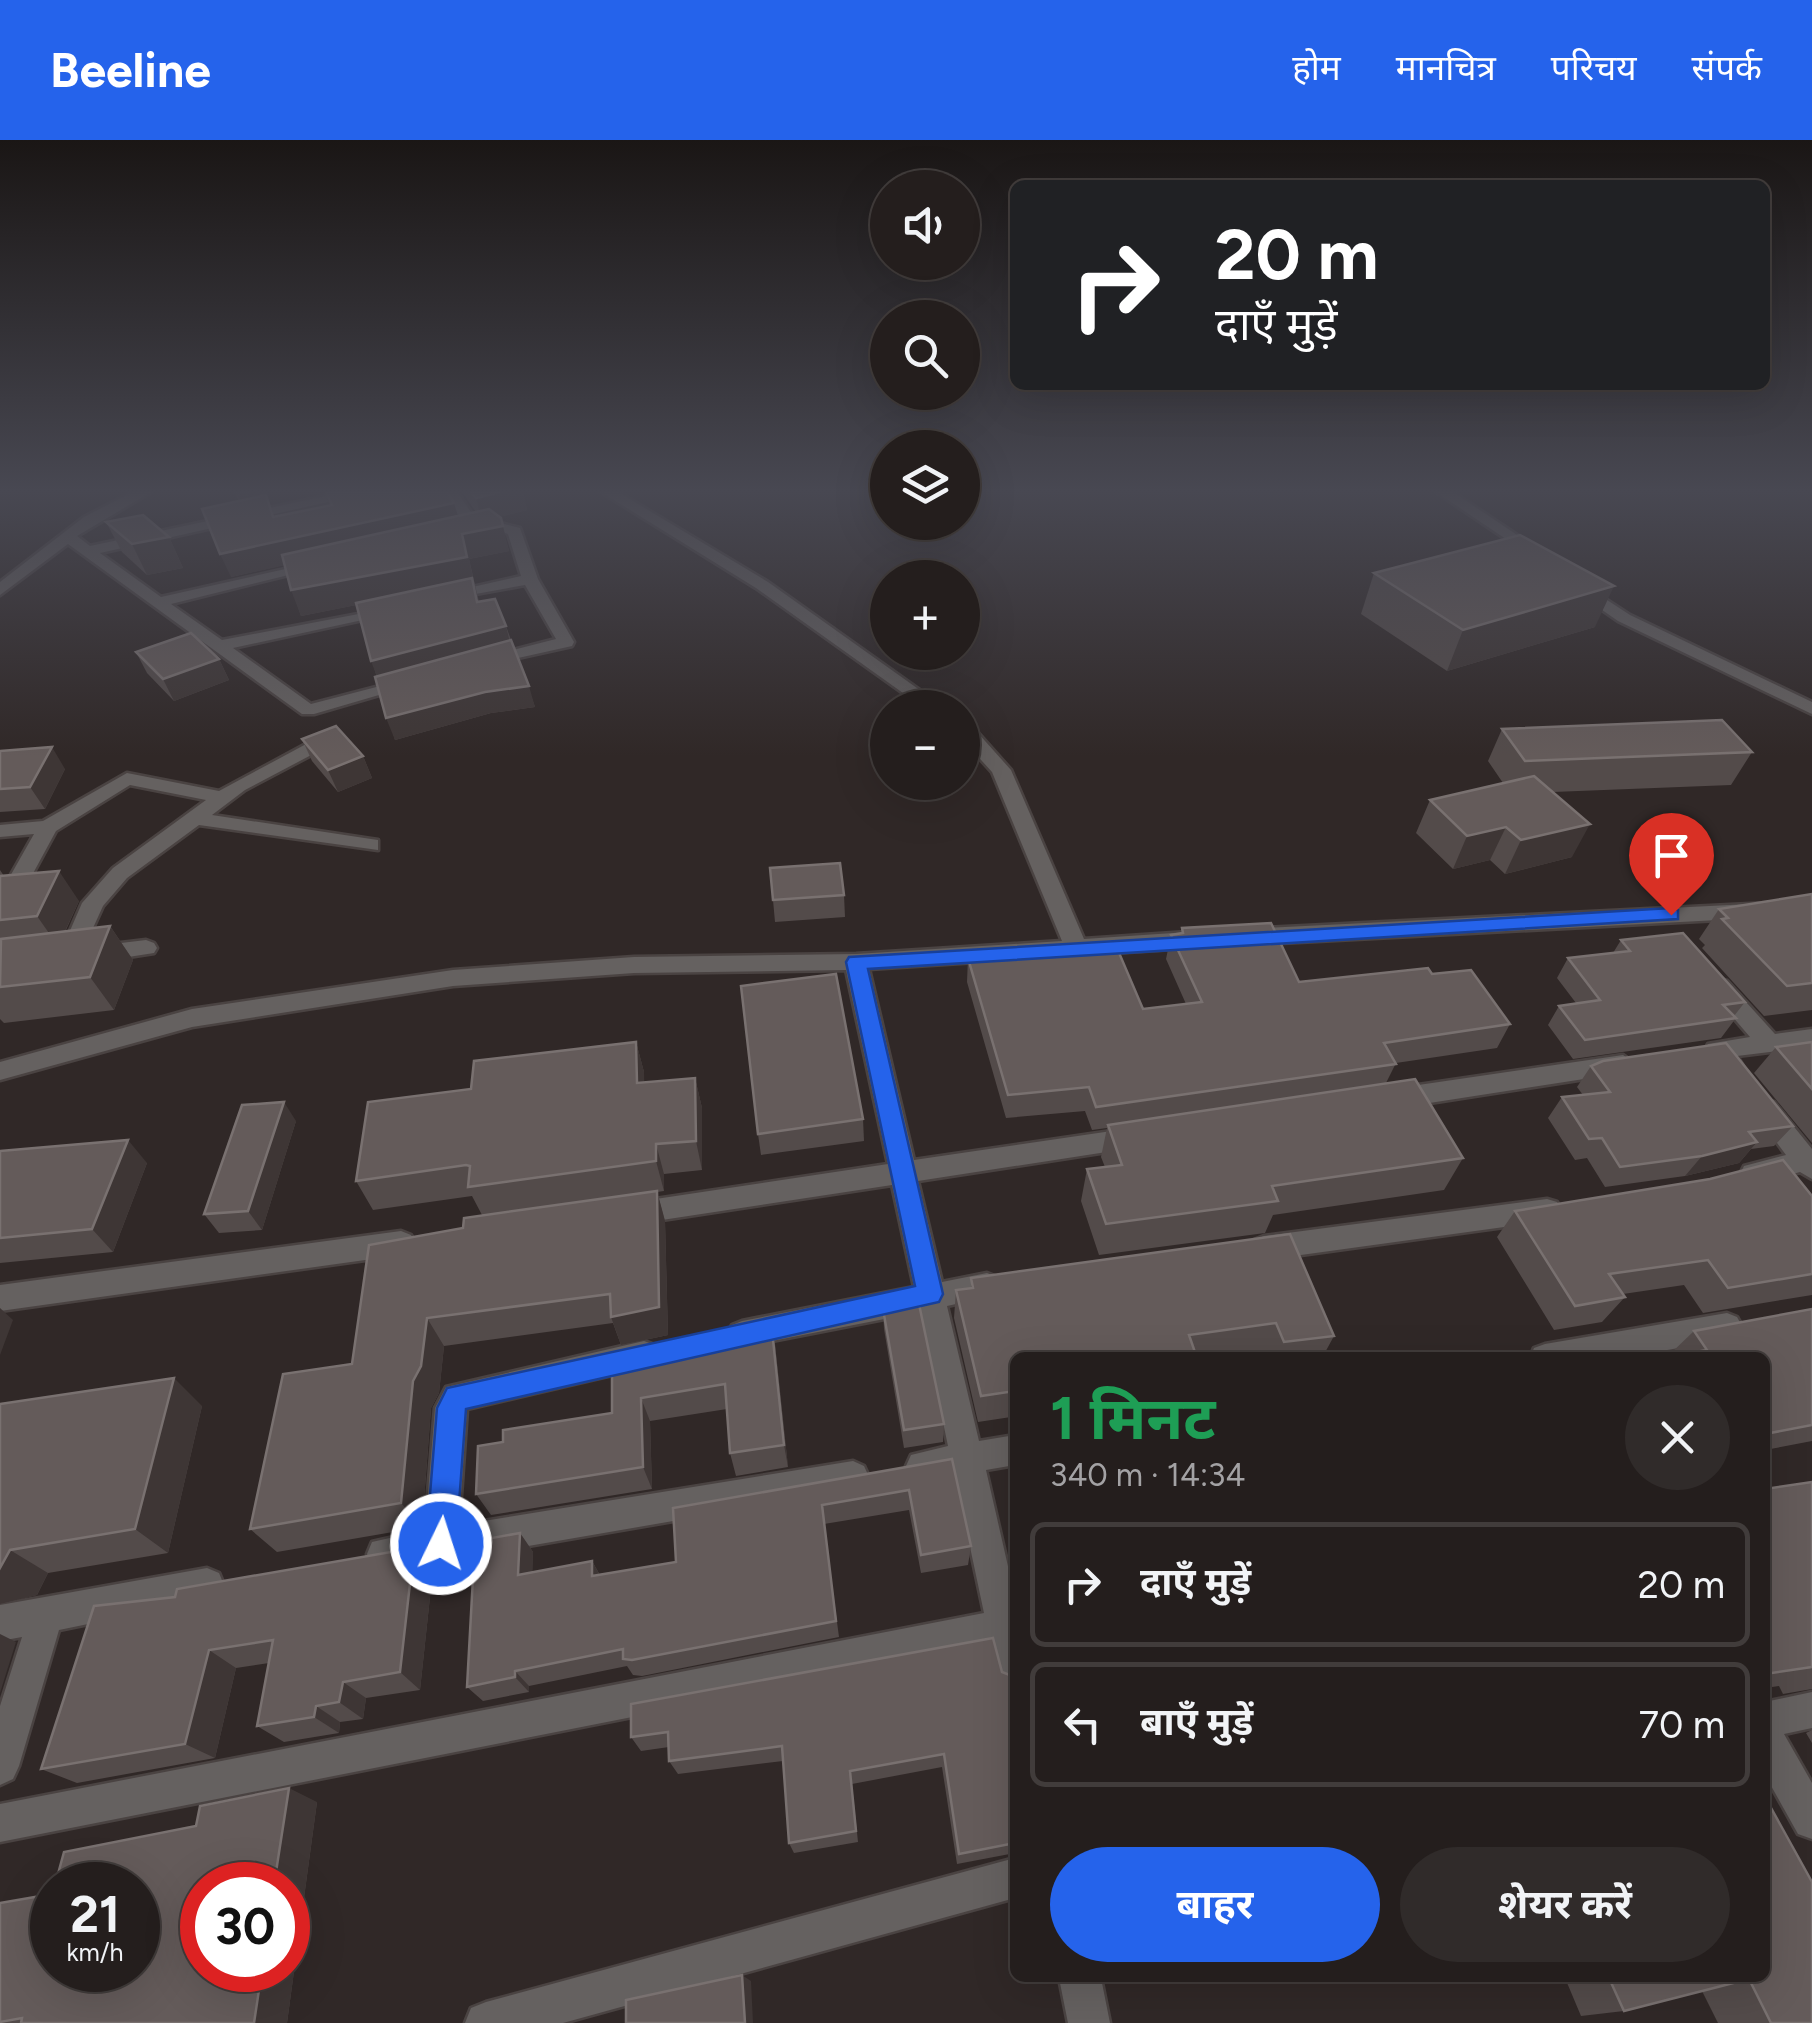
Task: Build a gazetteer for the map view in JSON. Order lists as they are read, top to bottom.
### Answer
{
  "page": {
    "header": "Beeline",
    "nav": [
      "होम",
      "मानचित्र",
      "परिचय",
      "संपर्क"
    ],
    "map_buttons": ["+", "−"],
    "turn": ["20 m", "दाएँ मुड़ें"],
    "heading": ["1 मिनट", "340 m · 14:34"],
    "list": [
      {
        "name": "दाएँ मुड़ें",
        "value": "20 m"
      },
      {
        "name": "बाएँ मुड़ें",
        "value": "70 m"
      }
    ],
    "buttons": ["बाहर", "शेयर करें"],
    "speed": "21 km/h",
    "limit": "30"
  }
}
